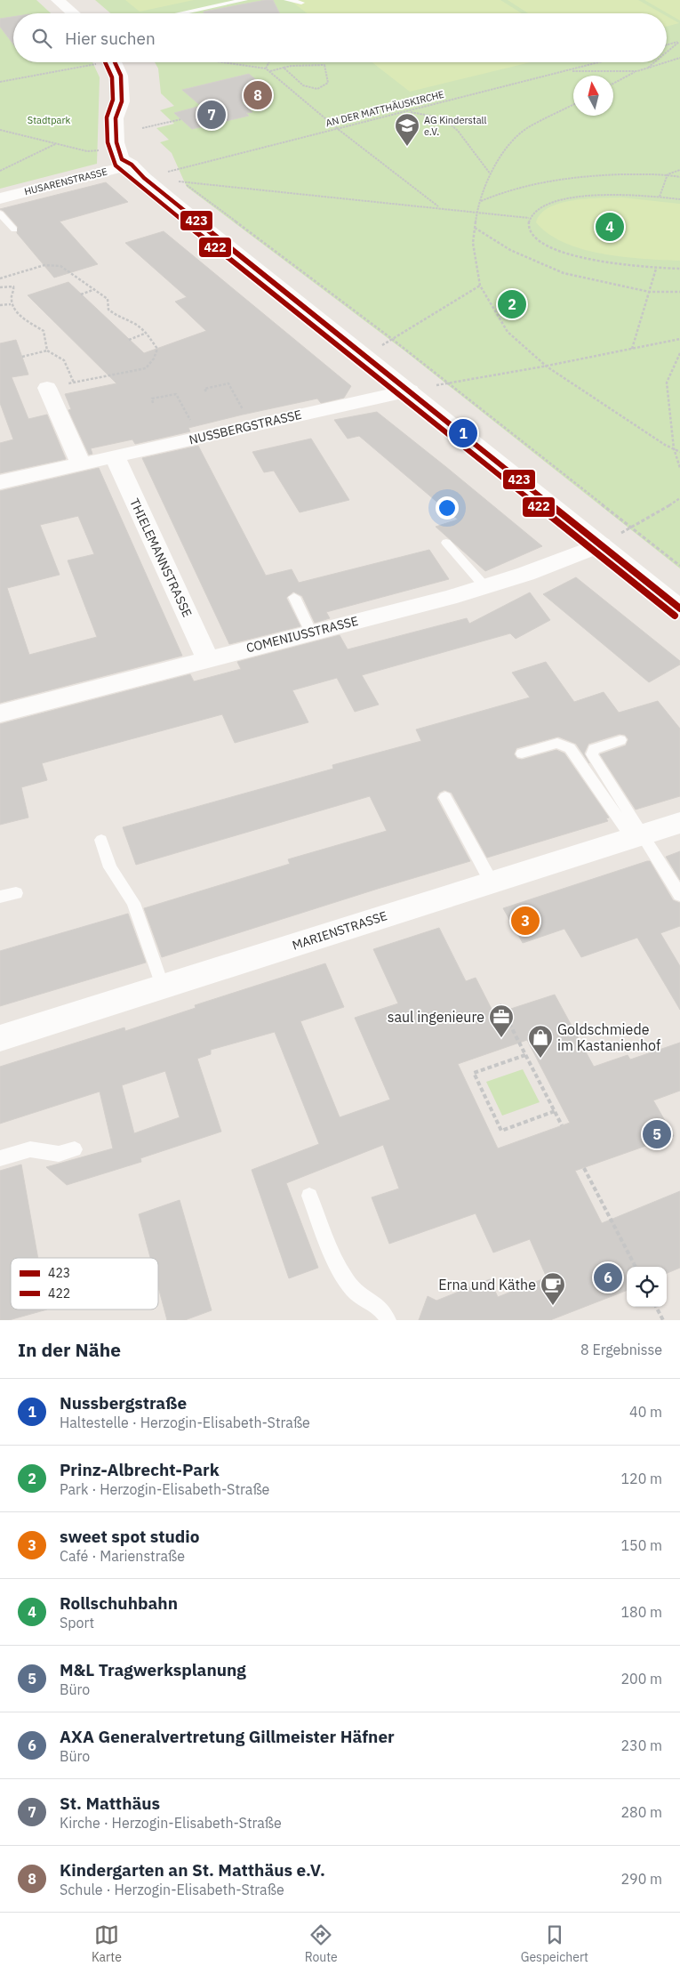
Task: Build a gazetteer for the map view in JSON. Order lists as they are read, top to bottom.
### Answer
{
  "streets": {
    "street": [
      "HUSARENSTRASSE",
      "NUSSBERGSTRASSE",
      "THIELEMANNSTRASSE",
      "COMENIUSSTRASSE",
      "MARIENSTRASSE"
    ],
    "path": ["AN DER MATTHÄUSKIRCHE"]
  },
  "crossings": [
    ["AN DER MATTHÄUSKIRCHE", "HUSARENSTRASSE"],
    ["NUSSBERGSTRASSE", "THIELEMANNSTRASSE"],
    ["THIELEMANNSTRASSE", "COMENIUSSTRASSE"]
  ],
  "parks": ["Stadtpark"],
  "places": {
    "school or university": ["AG Kinderstall e.V."],
    "office": ["saul ingenieure"],
    "shop": ["Goldschmiede im Kastanienhof"],
    "cafe": ["Erna und Käthe"]
  },
  "lines": ["transit line 423", "transit line 422"],
  "legend": ["423", "422"],
  "north": "top",
  "page": {
    "search": "Hier suchen",
    "pins": [
      "8",
      "7",
      "4",
      "2",
      "1",
      "3",
      "5",
      "6"
    ],
    "heading": ["In der Nähe", "8 Ergebnisse"],
    "list": [
      {
        "mark": "1",
        "name": "Nussbergstraße",
        "note": "Haltestelle · Herzogin-Elisabeth-Straße",
        "value": "40 m"
      },
      {
        "mark": "2",
        "name": "Prinz-Albrecht-Park",
        "note": "Park · Herzogin-Elisabeth-Straße",
        "value": "120 m"
      },
      {
        "mark": "3",
        "name": "sweet spot studio",
        "note": "Café · Marienstraße",
        "value": "150 m"
      },
      {
        "mark": "4",
        "name": "Rollschuhbahn",
        "note": "Sport",
        "value": "180 m"
      },
      {
        "mark": "5",
        "name": "M&L Tragwerksplanung",
        "note": "Büro",
        "value": "200 m"
      },
      {
        "mark": "6",
        "name": "AXA Generalvertretung Gillmeister Häfner",
        "note": "Büro",
        "value": "230 m"
      },
      {
        "mark": "7",
        "name": "St. Matthäus",
        "note": "Kirche · Herzogin-Elisabeth-Straße",
        "value": "280 m"
      },
      {
        "mark": "8",
        "name": "Kindergarten an St. Matthäus e.V.",
        "note": "Schule · Herzogin-Elisabeth-Straße",
        "value": "290 m"
      }
    ],
    "nav": ["Karte", "Route", "Gespeichert"]
  }
}
